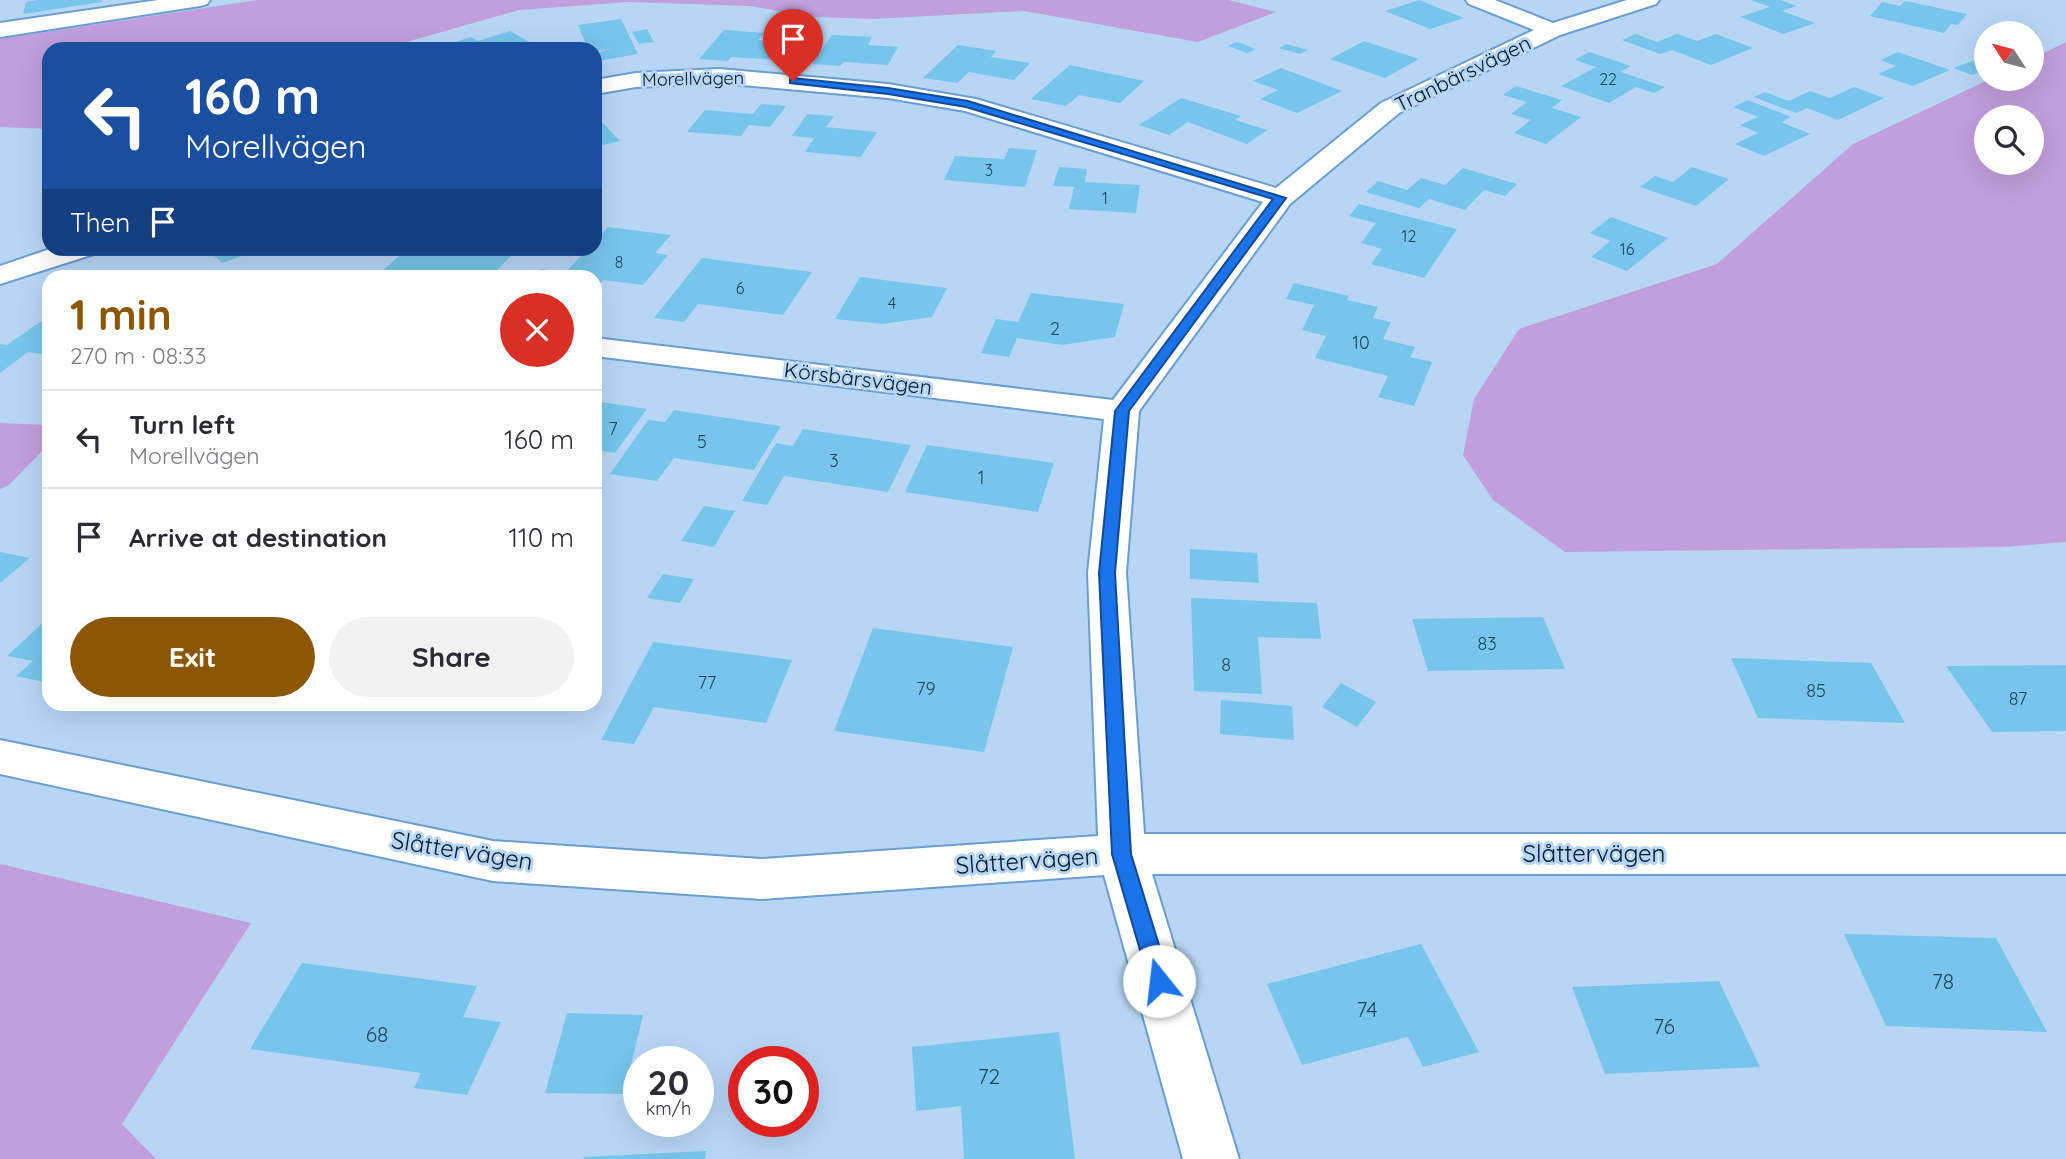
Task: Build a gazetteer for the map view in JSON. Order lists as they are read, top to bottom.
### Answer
{
  "streets": {
    "street": [
      "Tranbärsvägen",
      "Morellvägen",
      "Körsbärsvägen",
      "Slåttervägen"
    ]
  },
  "crossings": [
    ["Tranbärsvägen", "Morellvägen"],
    ["Tranbärsvägen", "Körsbärsvägen"]
  ],
  "house_numbers": [
    "22",
    "3",
    "1",
    "12",
    "16",
    "8",
    "6",
    "4",
    "2",
    "10",
    "7",
    "5",
    "3",
    "1",
    "83",
    "8",
    "77",
    "79",
    "85",
    "87",
    "78",
    "74",
    "76",
    "68",
    "72"
  ],
  "north": "top left",
  "page": {
    "turn": ["160 m", "Morellvägen"],
    "then": "Then",
    "heading": ["1 min", "270 m · 08:33"],
    "list": [
      {
        "name": "Turn left",
        "note": "Morellvägen",
        "value": "160 m"
      },
      {
        "name": "Arrive at destination",
        "value": "110 m"
      }
    ],
    "buttons": ["Exit", "Share"],
    "speed": "20 km/h",
    "limit": "30"
  }
}
